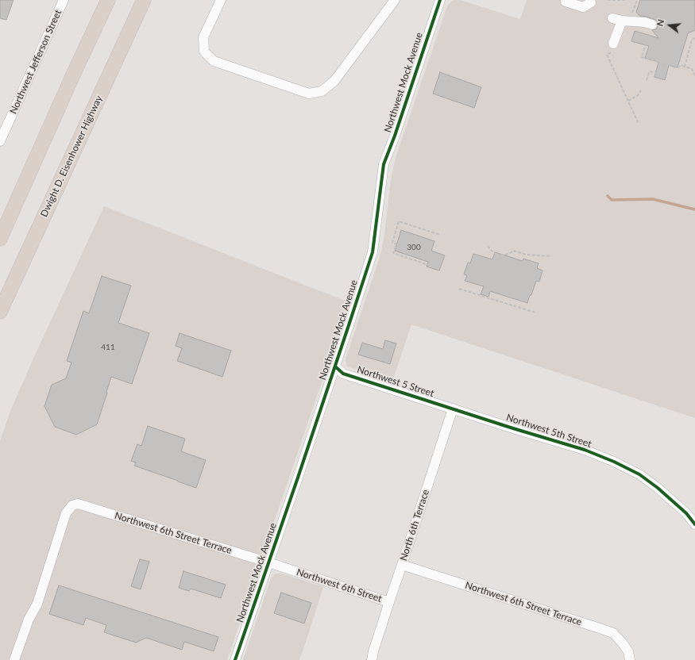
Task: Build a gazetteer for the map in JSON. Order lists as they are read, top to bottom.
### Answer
{
  "streets": {
    "highway": ["Dwight D. Eisenhower Highway"],
    "street": [
      "Northwest Jefferson Street",
      "Northwest Mock Avenue",
      "Northwest 5 Street",
      "Northwest 5th Street",
      "North 6th Terrace",
      "Northwest 6th Street Terrace",
      "Northwest 6th Street"
    ]
  },
  "crossings": [
    ["Northwest Mock Avenue", "Northwest 5 Street"],
    ["Northwest Mock Avenue", "Northwest 6th Street Terrace"],
    ["Northwest Mock Avenue", "Northwest 6th Street"],
    ["Northwest 5 Street", "Northwest 5th Street"],
    ["Northwest 5 Street", "North 6th Terrace"],
    ["Northwest 5th Street", "North 6th Terrace"],
    ["North 6th Terrace", "Northwest 6th Street Terrace"],
    ["North 6th Terrace", "Northwest 6th Street"],
    ["Northwest 6th Street Terrace", "Northwest 6th Street"]
  ],
  "house_numbers": ["300", "411"],
  "north": "left"
}
